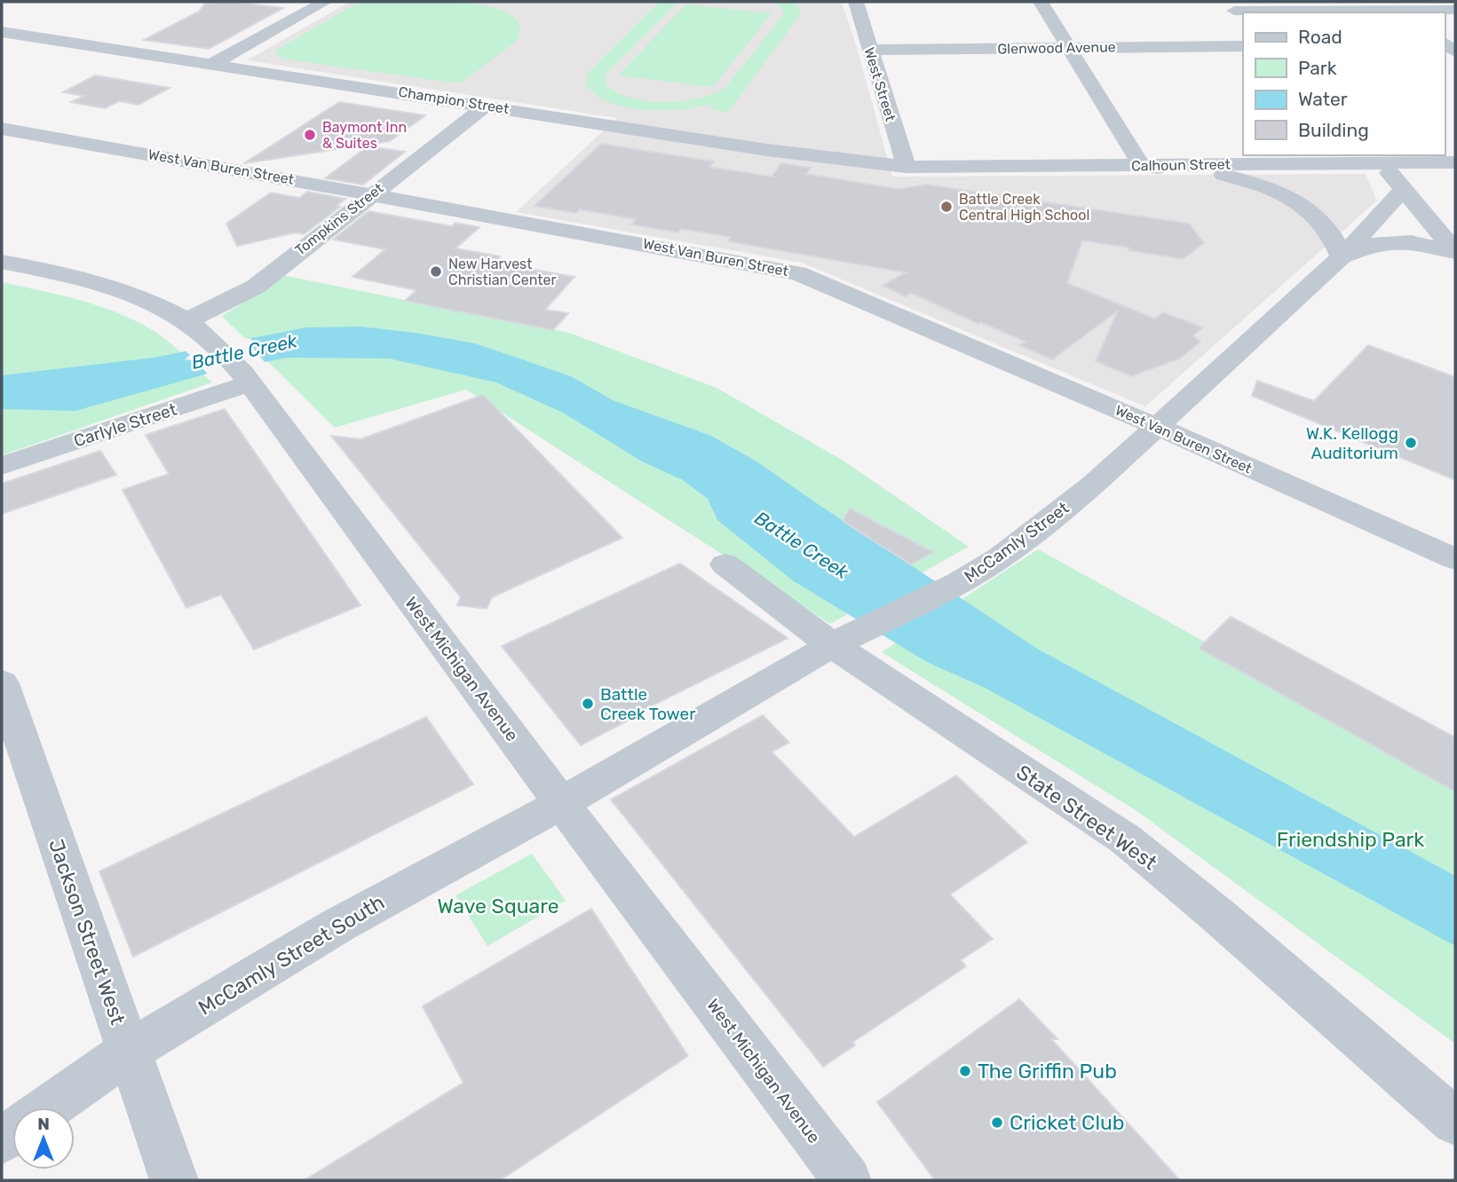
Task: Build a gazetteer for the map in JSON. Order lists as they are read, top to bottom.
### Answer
{
  "streets": {
    "street": [
      "Glenwood Avenue",
      "West Street",
      "Champion Street",
      "Calhoun Street",
      "West Van Buren Street",
      "Tompkins Street",
      "Carlyle Street",
      "McCamly Street",
      "West Michigan Avenue",
      "State Street West",
      "Jackson Street West",
      "McCamly Street South"
    ]
  },
  "crossings": [
    ["Glenwood Avenue", "West Street"],
    ["West Street", "Champion Street"],
    ["West Street", "Calhoun Street"],
    ["Champion Street", "Calhoun Street"],
    ["Champion Street", "Tompkins Street"],
    ["West Van Buren Street", "Tompkins Street"],
    ["West Van Buren Street", "McCamly Street"],
    ["Tompkins Street", "West Michigan Avenue"],
    ["Carlyle Street", "West Michigan Avenue"],
    ["McCamly Street", "West Michigan Avenue"],
    ["McCamly Street", "State Street West"],
    ["McCamly Street", "McCamly Street South"],
    ["West Michigan Avenue", "McCamly Street South"],
    ["Jackson Street West", "McCamly Street South"]
  ],
  "water": ["Battle Creek"],
  "parks": ["Friendship Park", "Wave Square"],
  "places": [
    "Baymont Inn & Suites",
    "Battle Creek Central High School",
    "New Harvest Christian Center",
    "W.K. Kellogg Auditorium",
    "Battle Creek Tower",
    "The Griffin Pub",
    "Cricket Club"
  ],
  "legend": [
    "Road",
    "Park",
    "Water",
    "Building"
  ],
  "north": "top"
}
